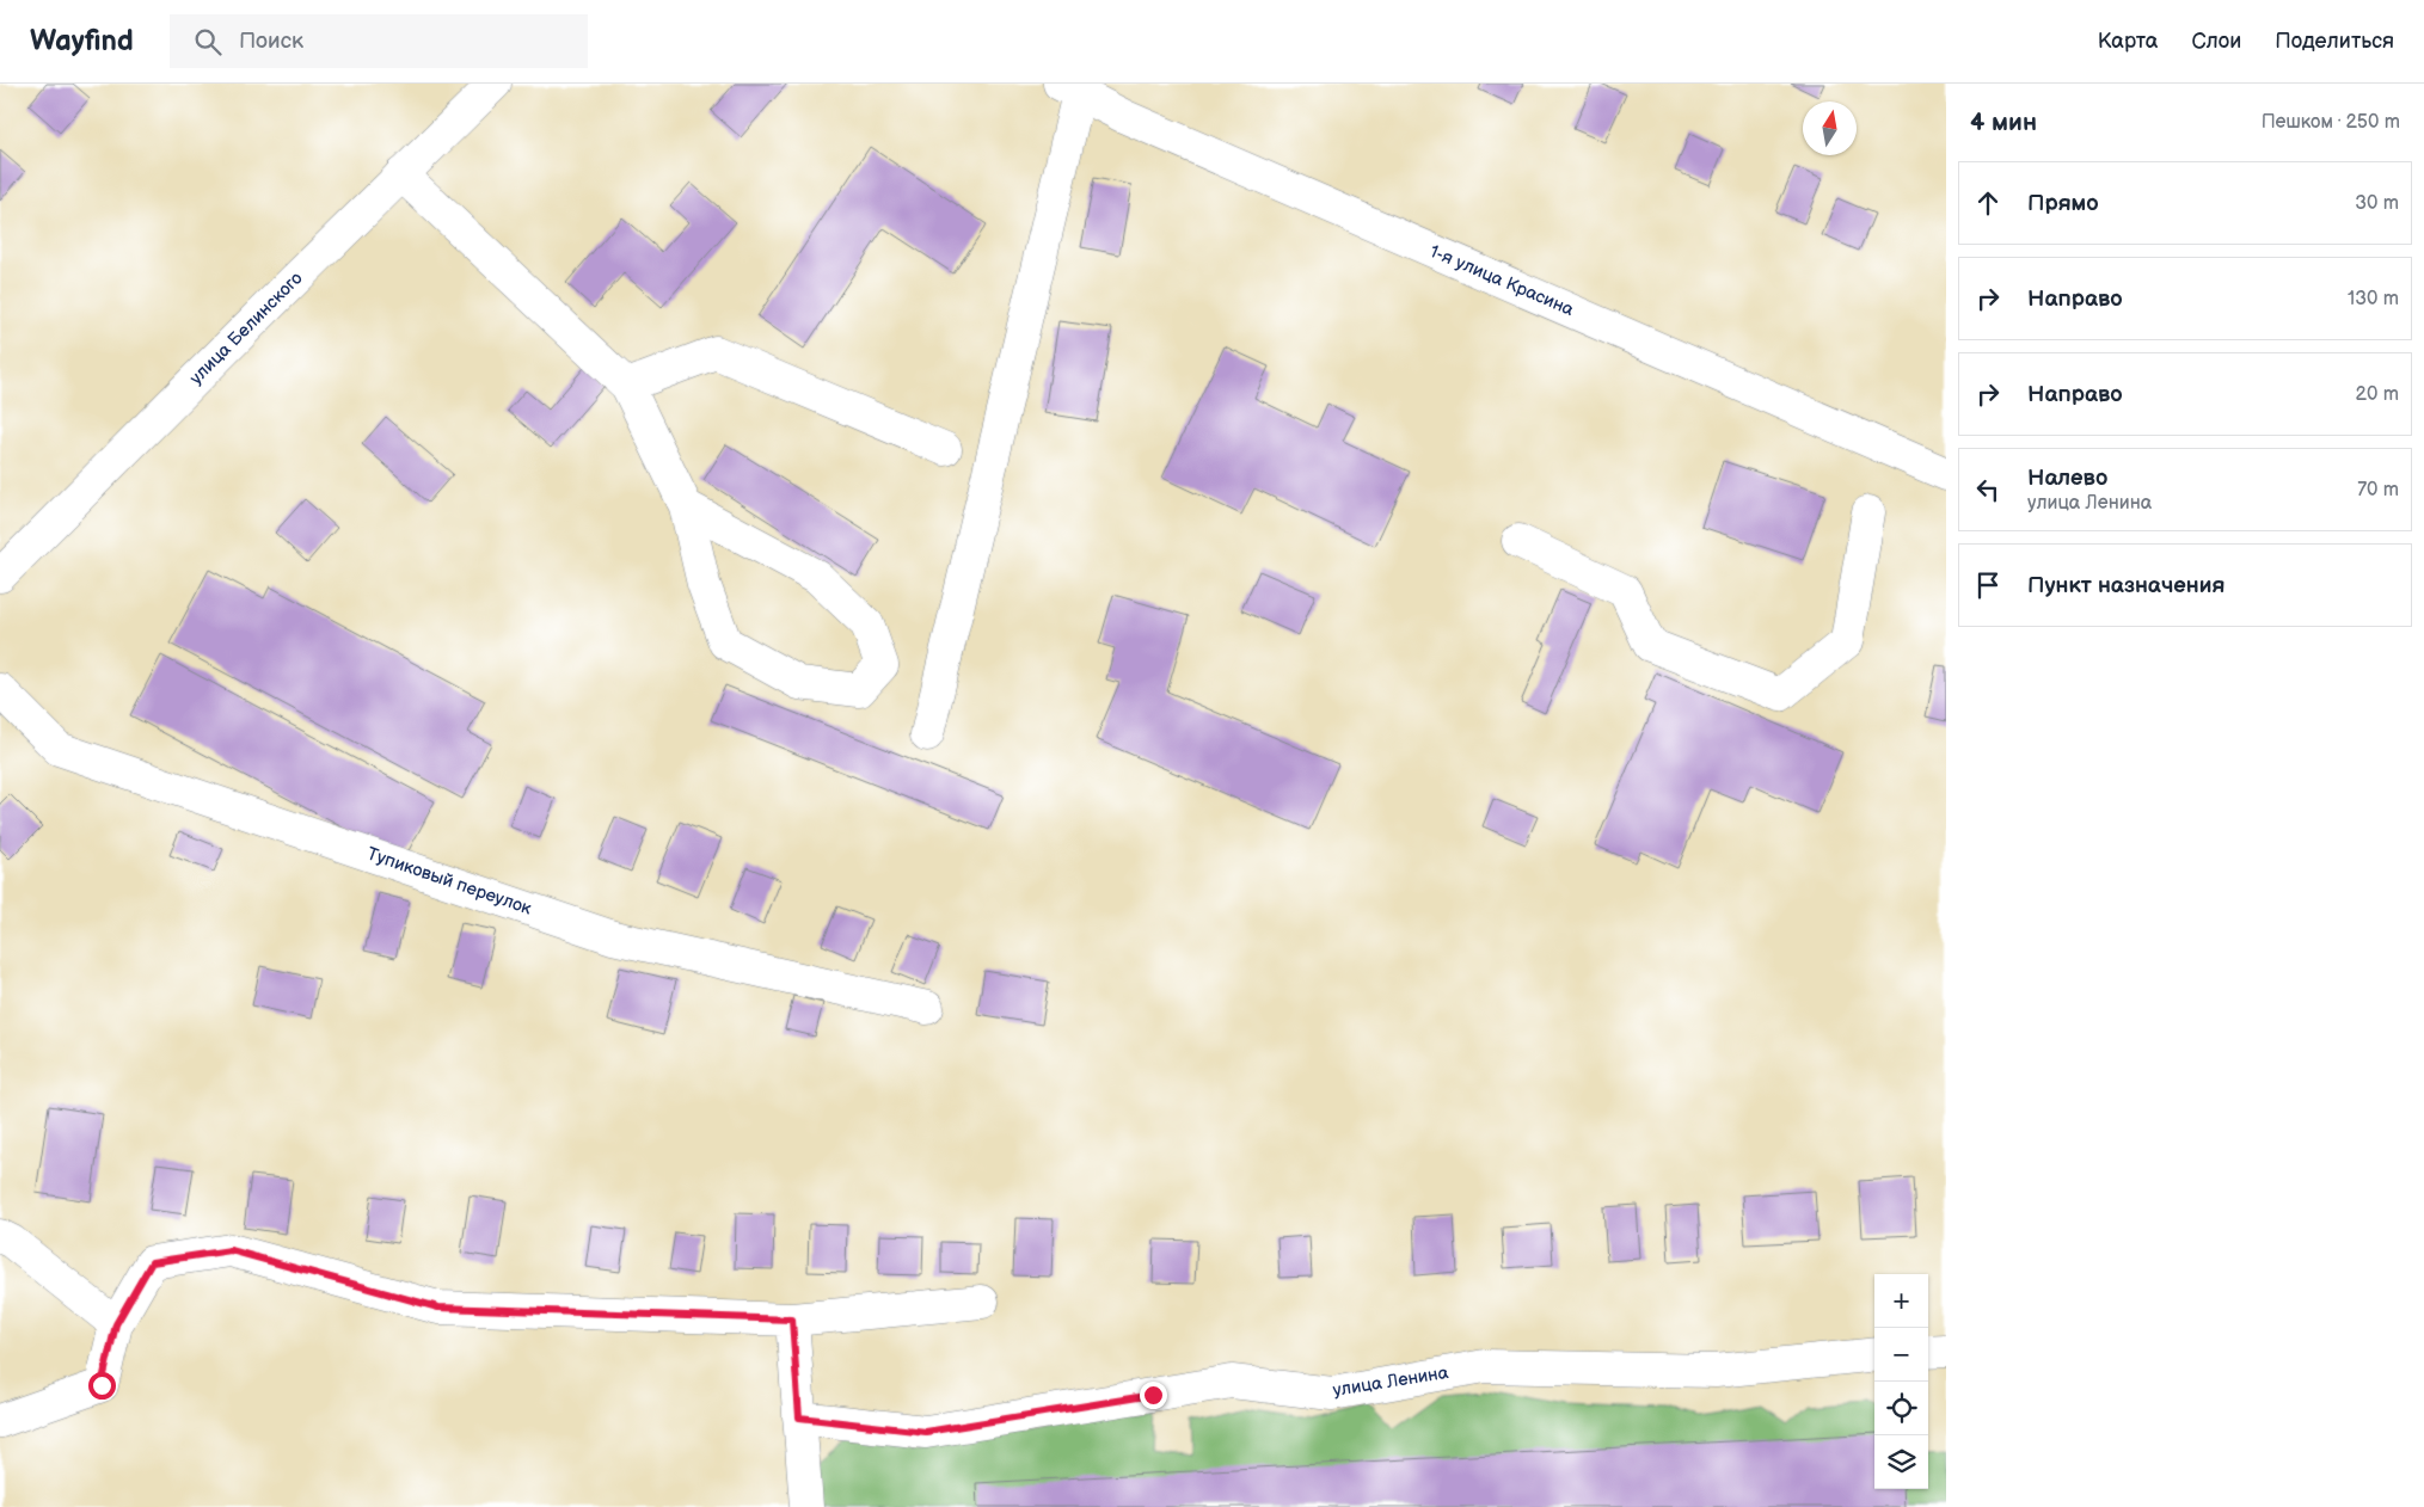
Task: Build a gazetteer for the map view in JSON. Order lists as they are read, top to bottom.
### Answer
{
  "streets": {
    "street": [
      "1-я улица Красина",
      "улица Белинского",
      "Тупиковый переулок",
      "улица Ленина"
    ]
  },
  "north": "top",
  "page": {
    "header": "Wayfind",
    "search": "Поиск",
    "nav": ["Карта", "Слои", "Поделиться"],
    "heading": ["4 мин", "Пешком · 250 m"],
    "list": [
      ["Прямо", "30 m"],
      ["Направо", "130 m"],
      ["Направо", "20 m"],
      ["Налево", "улица Ленина", "70 m"],
      "Пункт назначения"
    ],
    "map_buttons": ["+", "−"]
  }
}
